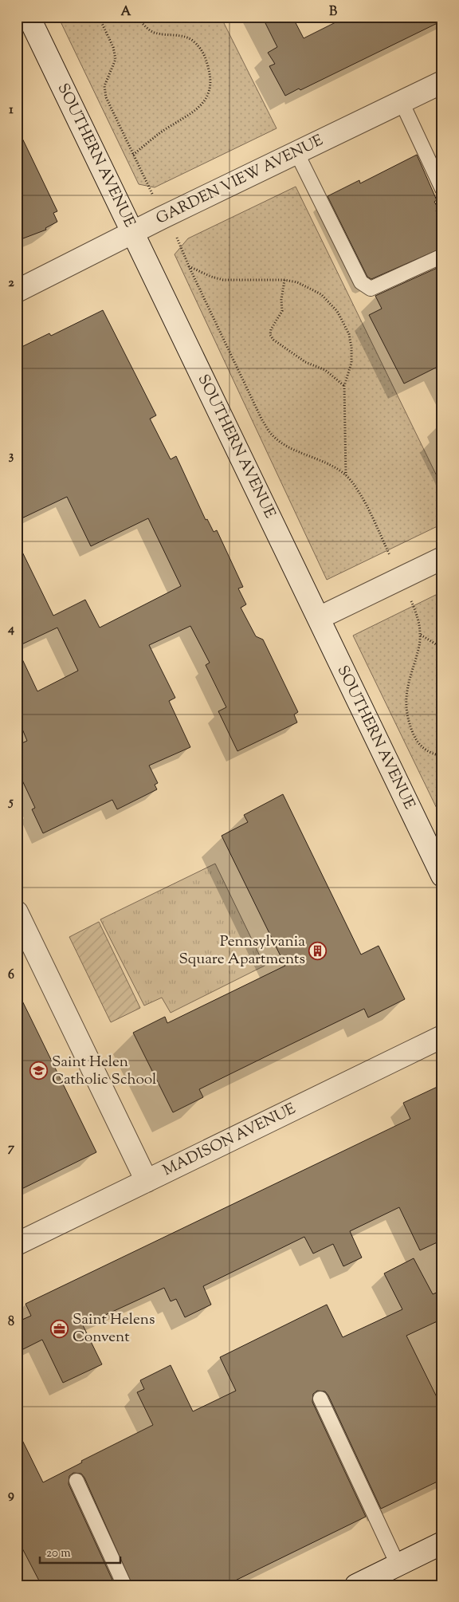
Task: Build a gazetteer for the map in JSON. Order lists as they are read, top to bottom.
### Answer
{
  "streets": {
    "street": ["SOUTHERN AVENUE", "GARDEN VIEW AVENUE", "MADISON AVENUE"]
  },
  "crossings": [
    ["SOUTHERN AVENUE", "GARDEN VIEW AVENUE"]
  ],
  "places": {
    "building": ["Pennsylvania Square Apartments"],
    "school or university": ["Saint Helen Catholic School"],
    "office": ["Saint Helens Convent"]
  },
  "scale_bar": "20 m",
  "grid": {
    "columns": ["A", "B"],
    "rows": [
      "1",
      "2",
      "3",
      "4",
      "5",
      "6",
      "7",
      "8",
      "9"
    ]
  }
}
